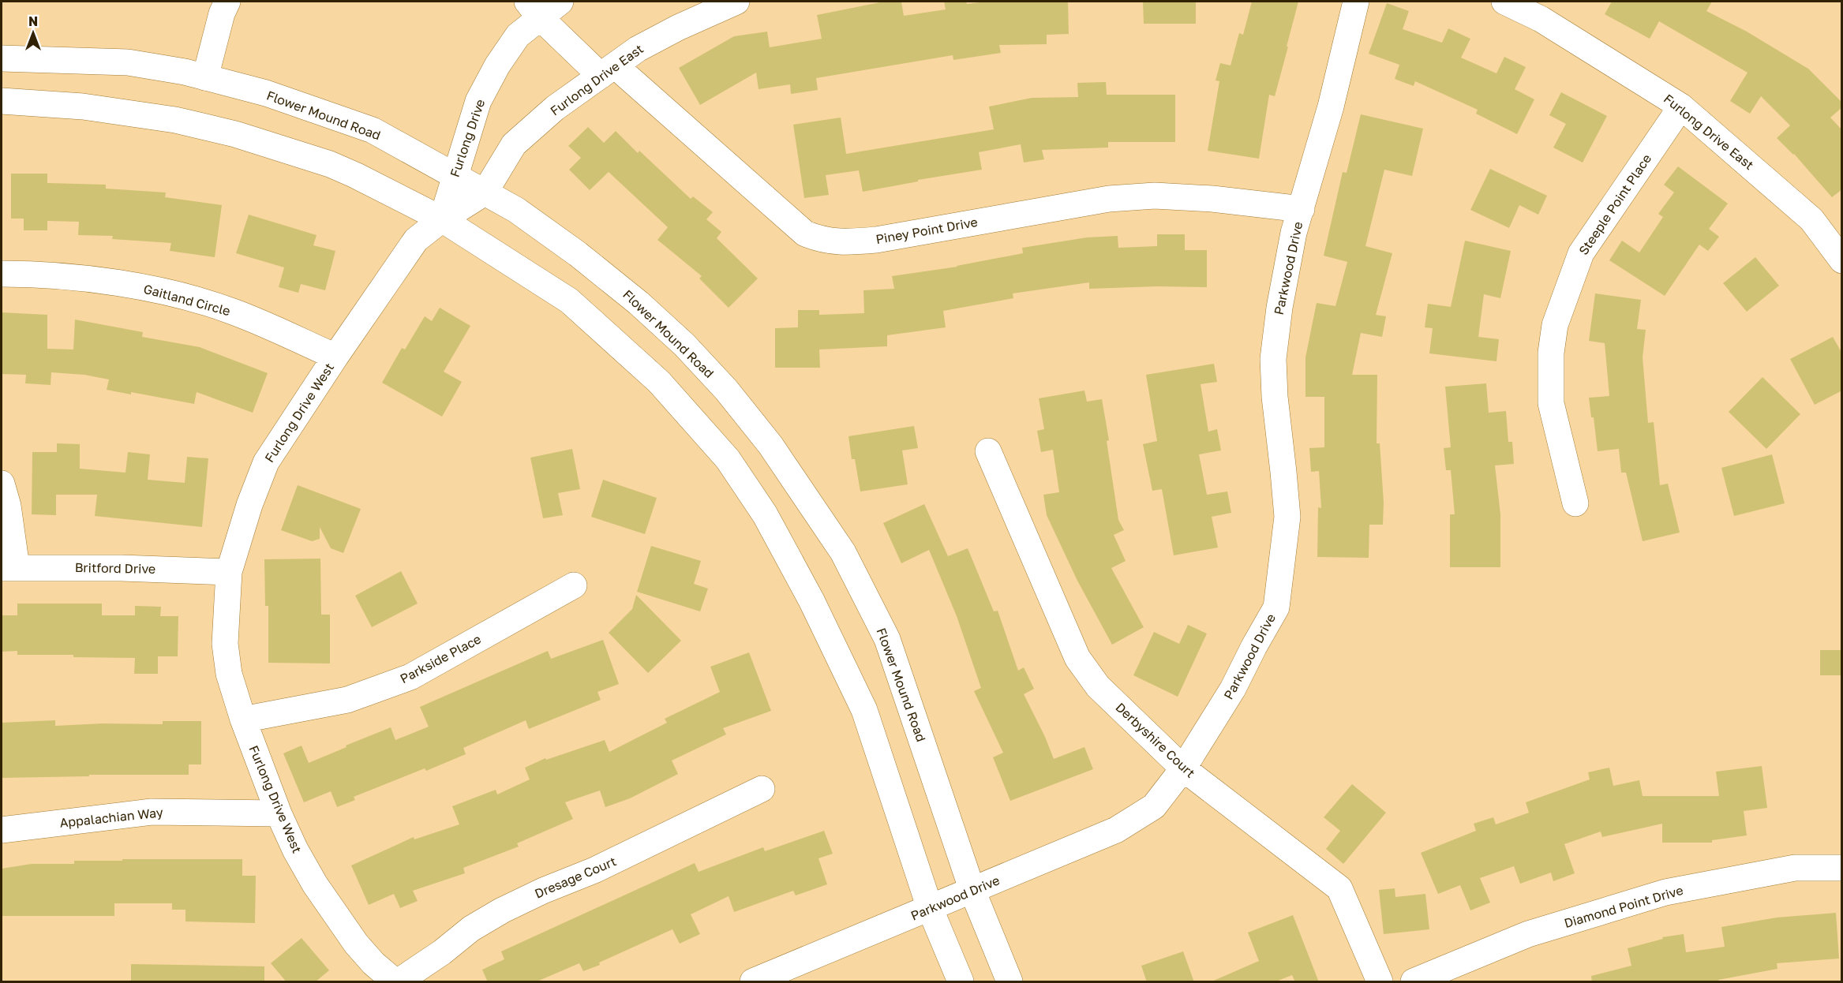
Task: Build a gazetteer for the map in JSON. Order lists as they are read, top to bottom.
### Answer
{
  "streets": {
    "street": [
      "Furlong Drive East",
      "Flower Mound Road",
      "Furlong Drive",
      "Steeple Point Place",
      "Piney Point Drive",
      "Parkwood Drive",
      "Gaitland Circle",
      "Furlong Drive West",
      "Britford Drive",
      "Parkside Place",
      "Derbyshire Court",
      "Appalachian Way",
      "Dresage Court",
      "Diamond Point Drive"
    ]
  },
  "crossings": [
    ["Furlong Drive East", "Flower Mound Road"],
    ["Furlong Drive East", "Steeple Point Place"],
    ["Furlong Drive East", "Piney Point Drive"],
    ["Furlong Drive East", "Furlong Drive West"],
    ["Flower Mound Road", "Furlong Drive"],
    ["Flower Mound Road", "Parkwood Drive"],
    ["Flower Mound Road", "Furlong Drive West"],
    ["Furlong Drive", "Piney Point Drive"],
    ["Furlong Drive", "Furlong Drive West"],
    ["Piney Point Drive", "Parkwood Drive"],
    ["Parkwood Drive", "Derbyshire Court"],
    ["Gaitland Circle", "Furlong Drive West"],
    ["Furlong Drive West", "Britford Drive"],
    ["Furlong Drive West", "Parkside Place"],
    ["Furlong Drive West", "Appalachian Way"],
    ["Furlong Drive West", "Dresage Court"]
  ],
  "north": "top"
}
